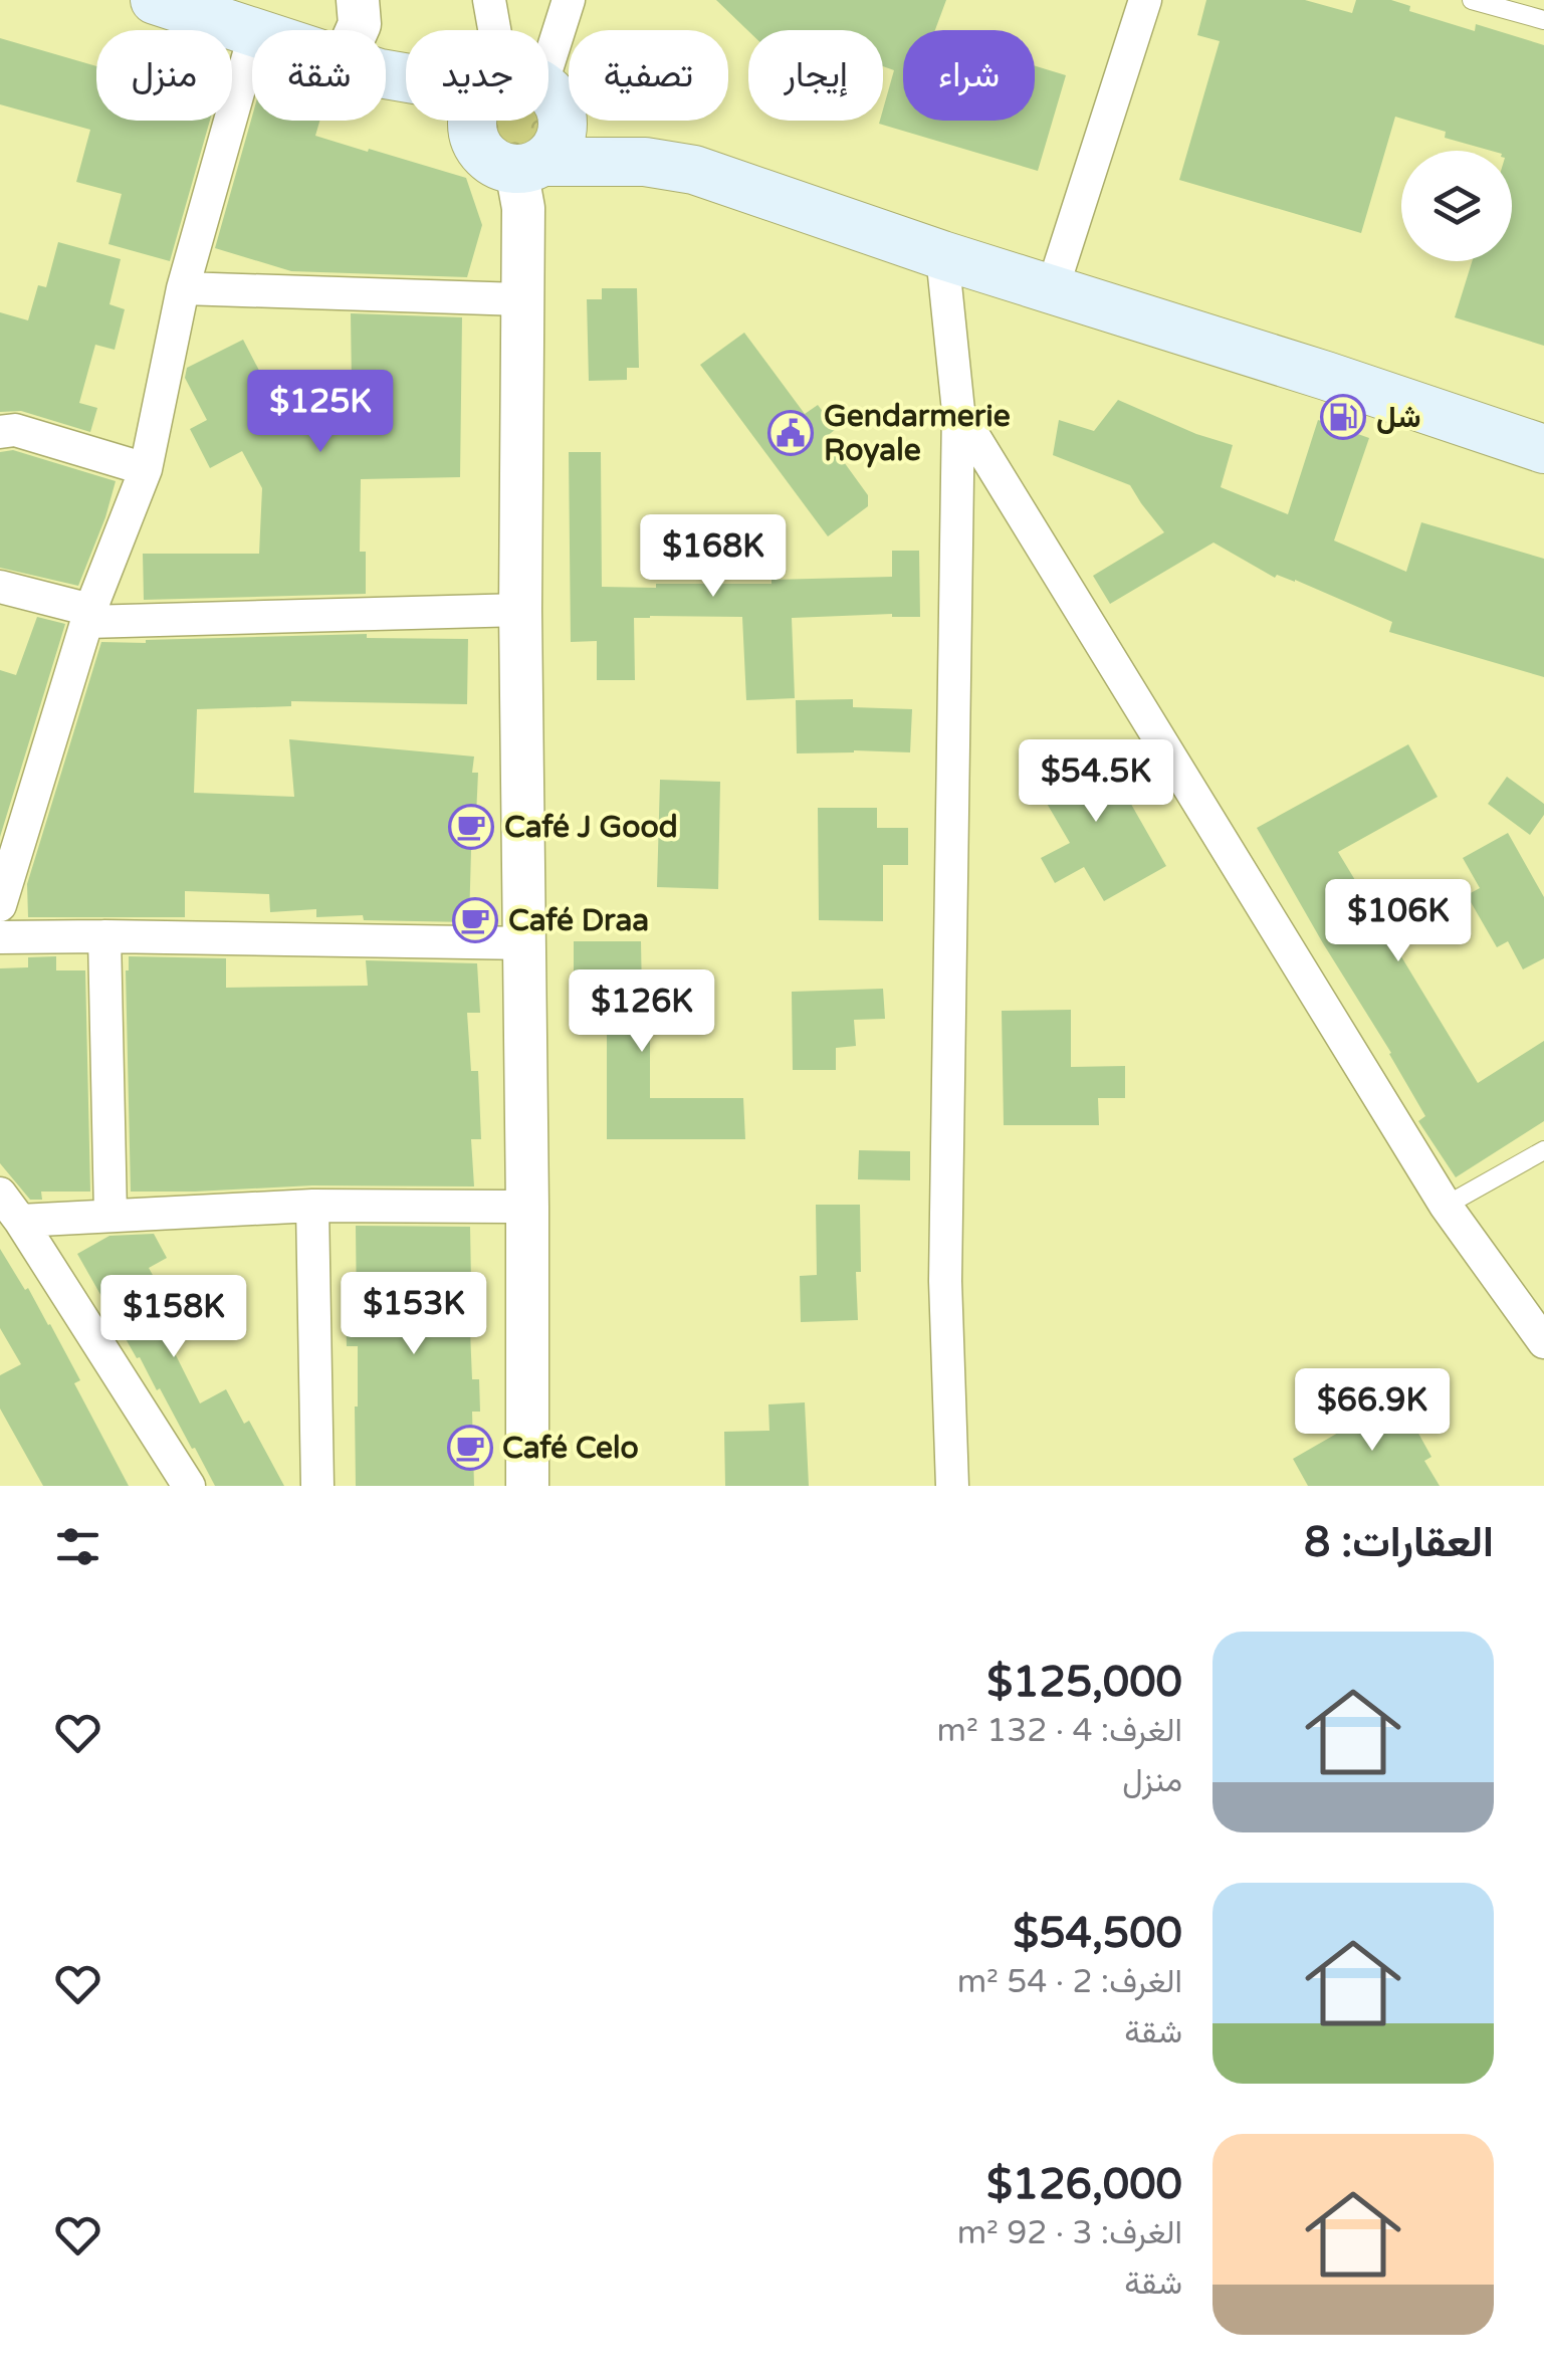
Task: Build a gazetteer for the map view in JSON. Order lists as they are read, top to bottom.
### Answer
{
  "places": {
    "fuel station": ["شل"],
    "public building": ["Gendarmerie Royale"],
    "cafe": ["Café J Good", "Café Draa", "Café Celo"]
  },
  "page": {
    "chip": [
      "شراء",
      "إيجار",
      "تصفية",
      "جديد",
      "شقة",
      "منزل"
    ],
    "price": [
      "$125K",
      "$168K",
      "$54.5K",
      "$106K",
      "$126K",
      "$153K",
      "$158K",
      "$66.9K"
    ],
    "heading": "العقارات: 8",
    "list": [
      {
        "name": "$125,000",
        "note": "الغرف: 4 · 132 m² · منزل"
      },
      {
        "name": "$54,500",
        "note": "الغرف: 2 · 54 m² · شقة"
      },
      {
        "name": "$126,000",
        "note": "الغرف: 3 · 92 m² · شقة"
      }
    ]
  }
}
